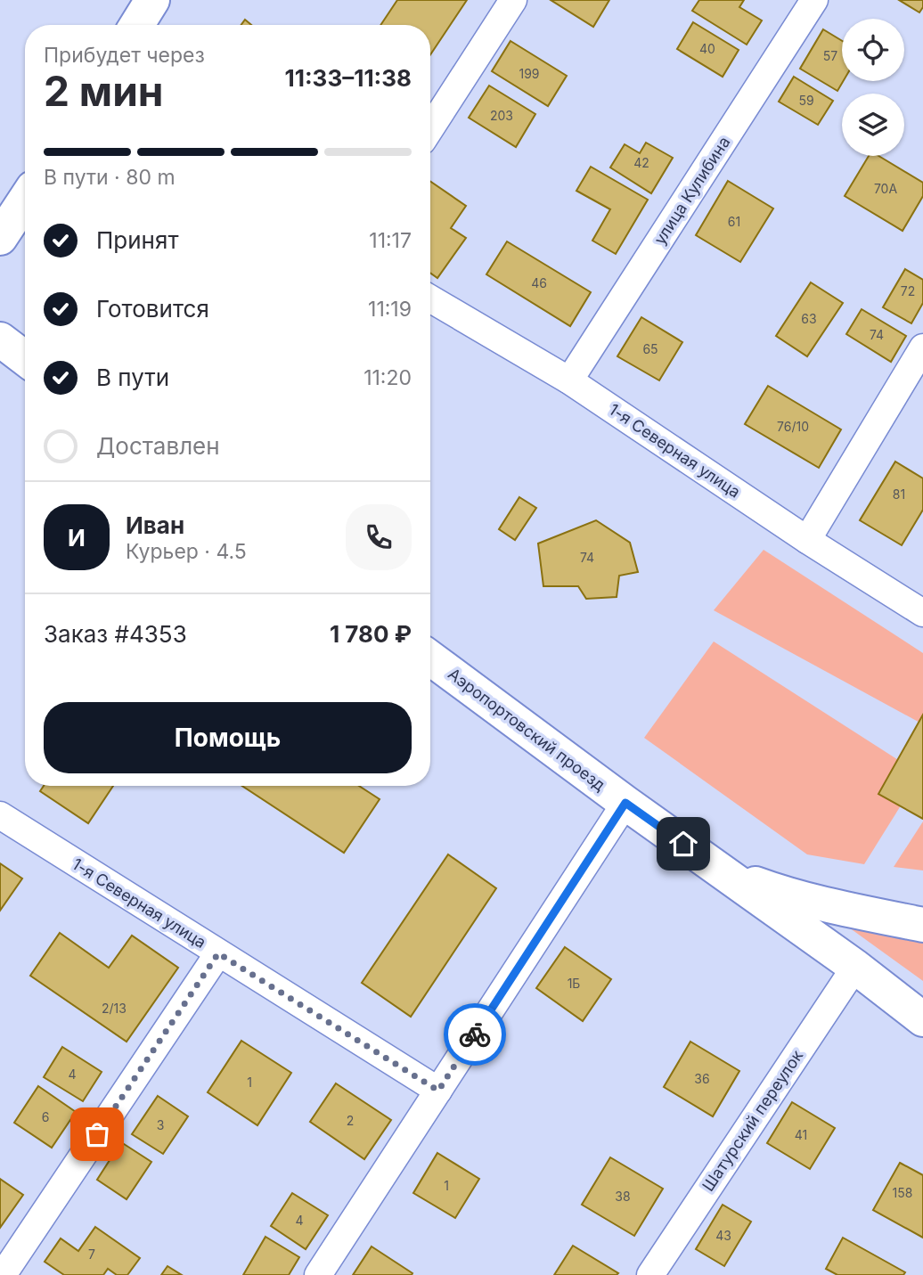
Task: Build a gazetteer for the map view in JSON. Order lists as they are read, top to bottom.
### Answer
{
  "streets": {
    "main road": ["Аэропортовский проезд"],
    "street": ["улица Кулибина", "1-я Северная улица", "Шатурский переулок"]
  },
  "crossings": [
    ["улица Кулибина", "1-я Северная улица"]
  ],
  "house_numbers": [
    "40",
    "57",
    "199",
    "59",
    "203",
    "42",
    "70А",
    "61",
    "46",
    "72",
    "63",
    "74",
    "65",
    "76/10",
    "81",
    "74",
    "1Б",
    "2/13",
    "4",
    "36",
    "1",
    "6",
    "2",
    "3",
    "41",
    "1",
    "158",
    "38",
    "4",
    "43",
    "7"
  ],
  "page": {
    "heading": ["2 мин", "Прибудет через", "11:33–11:38"],
    "panel": [
      "Иван",
      "Курьер · 4.5",
      "Заказ #4353",
      "1 780 ₽"
    ],
    "bar": "В пути · 80 m",
    "list": [
      ["Принят", "11:17"],
      ["Готовится", "11:19"],
      ["В пути", "11:20"],
      "Доставлен"
    ],
    "round": "И",
    "buttons": "Помощь"
  }
}
